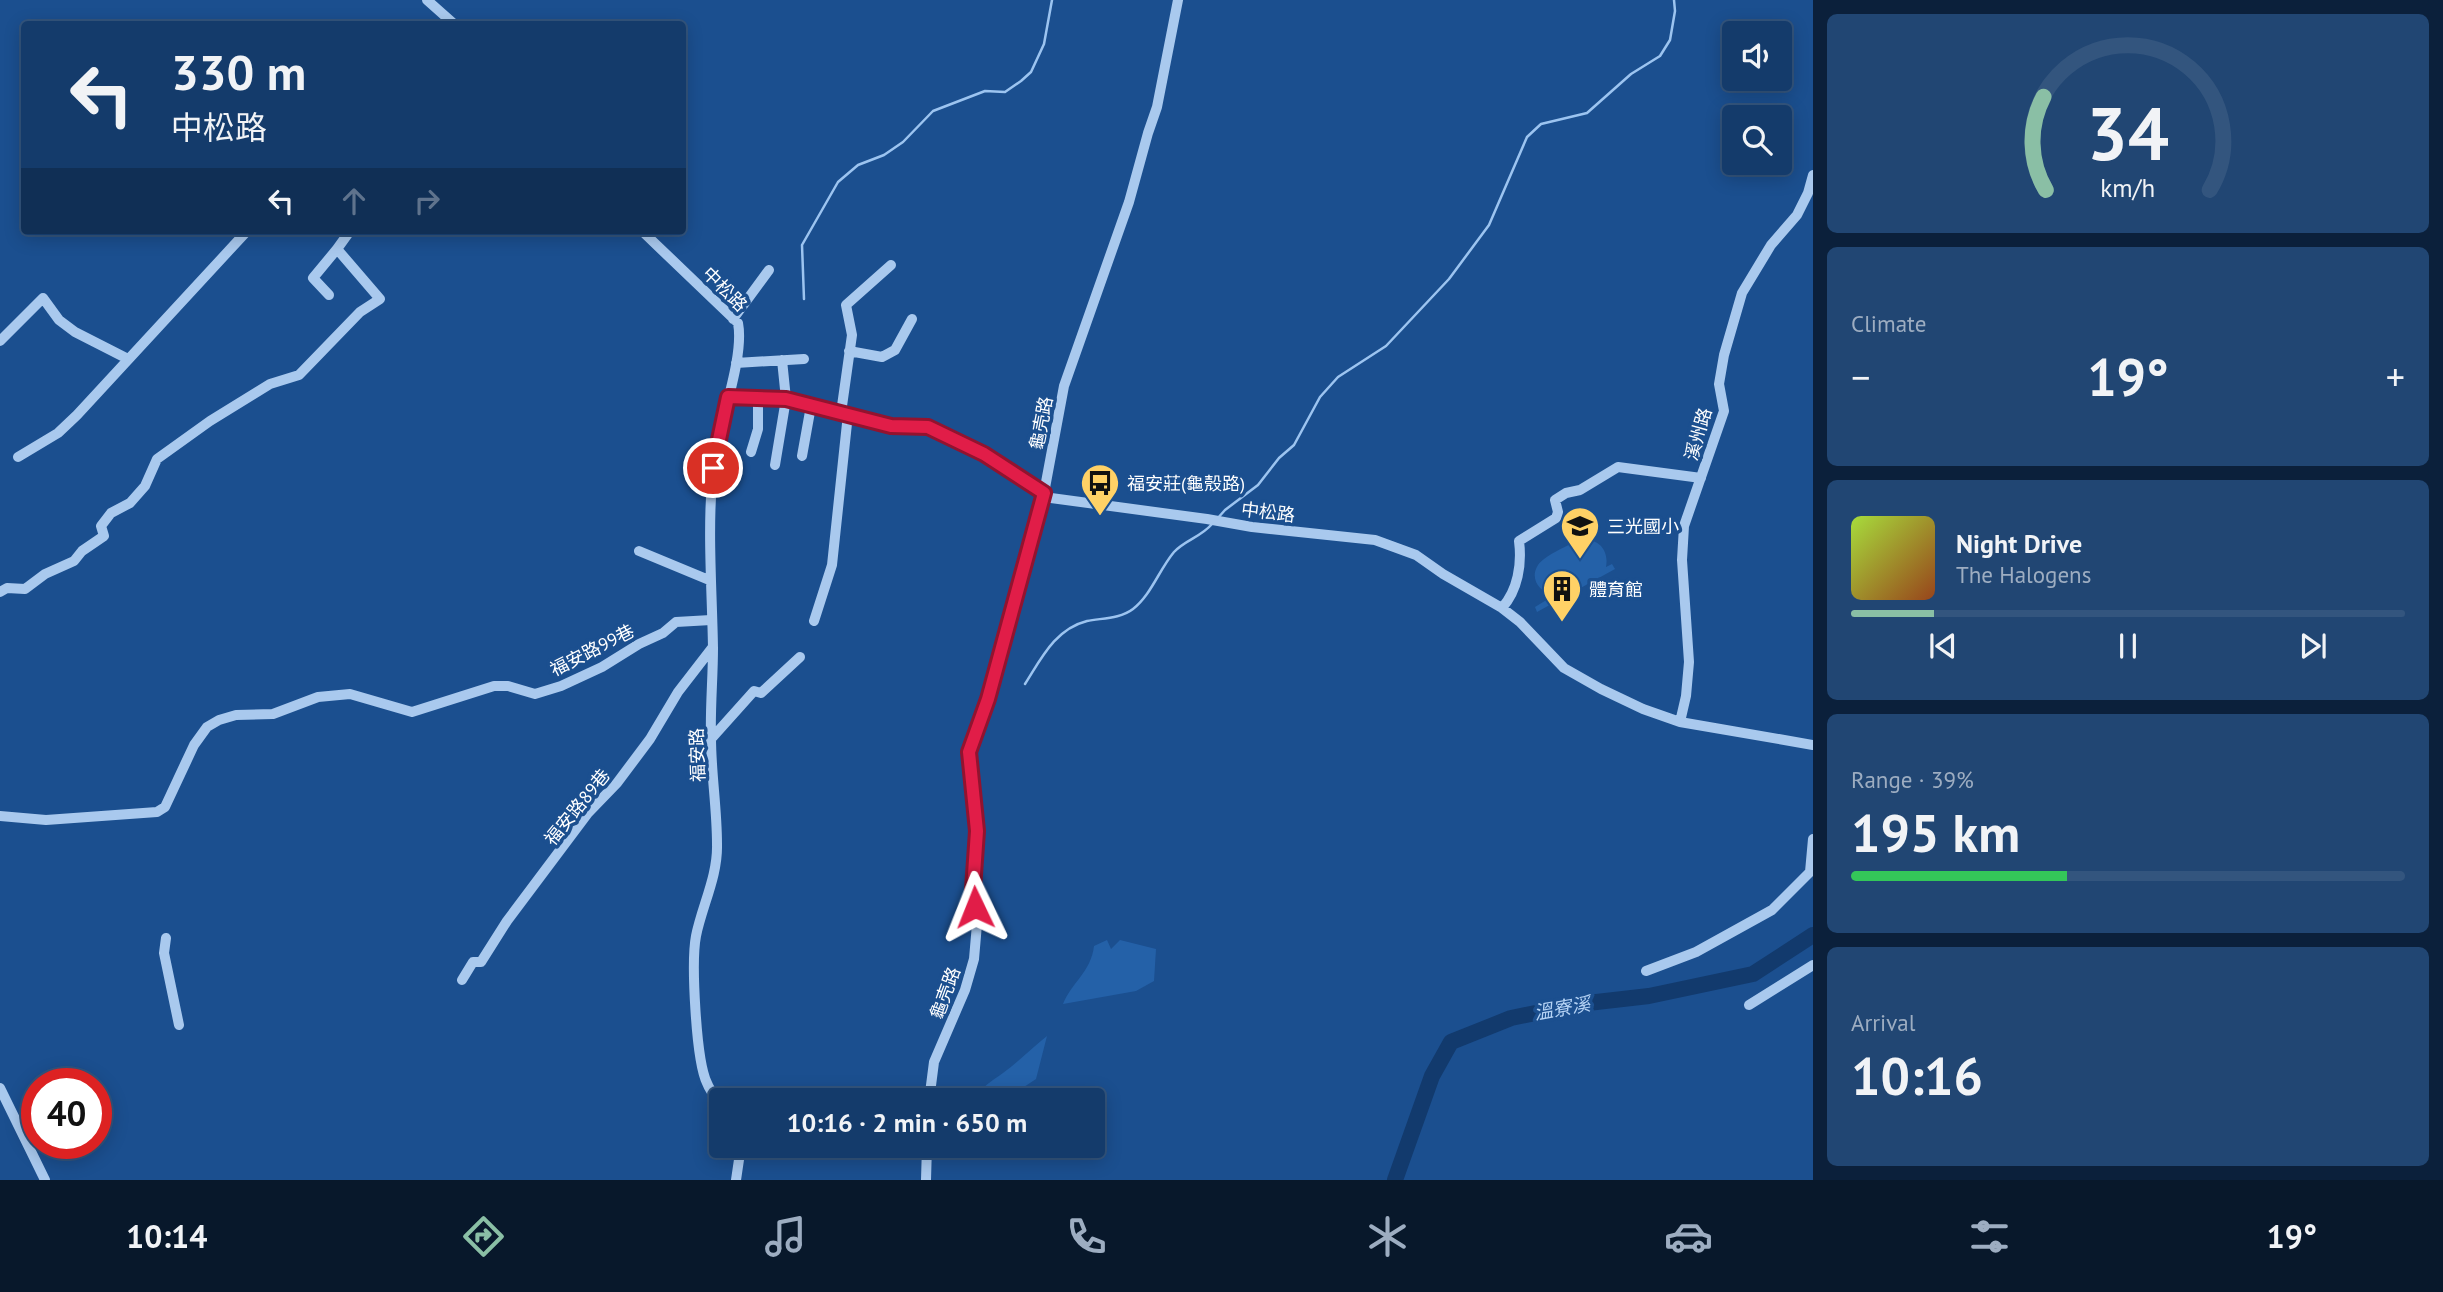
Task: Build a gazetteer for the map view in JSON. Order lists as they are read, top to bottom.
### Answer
{
  "streets": {
    "street": [
      "中松路",
      "龜壳路",
      "溪州路",
      "福安路99巷",
      "福安路",
      "福安路89巷"
    ]
  },
  "crossings": [
    ["中松路", "龜壳路"],
    ["中松路", "溪州路"],
    ["中松路", "福安路"],
    ["福安路99巷", "福安路"],
    ["福安路", "福安路89巷"]
  ],
  "water": ["溫寮溪"],
  "places": {
    "bus stop": ["福安莊(龜殼路)"],
    "school or university": ["三光國小"],
    "building": ["體育館"]
  },
  "page": {
    "turn": ["330 m", "中松路"],
    "tile": [
      "Climate",
      ["Range · 39%", "195 km"],
      ["Arrival", "10:16"]
    ],
    "heat": ["−", "19°", "+"],
    "song": ["Night Drive", "The Halogens"],
    "limit": "40",
    "trip": "10:16 · 2 min · 650 m",
    "tabs": ["10:14", "19°"],
    "gauge": ["34", "km/h"]
  }
}
